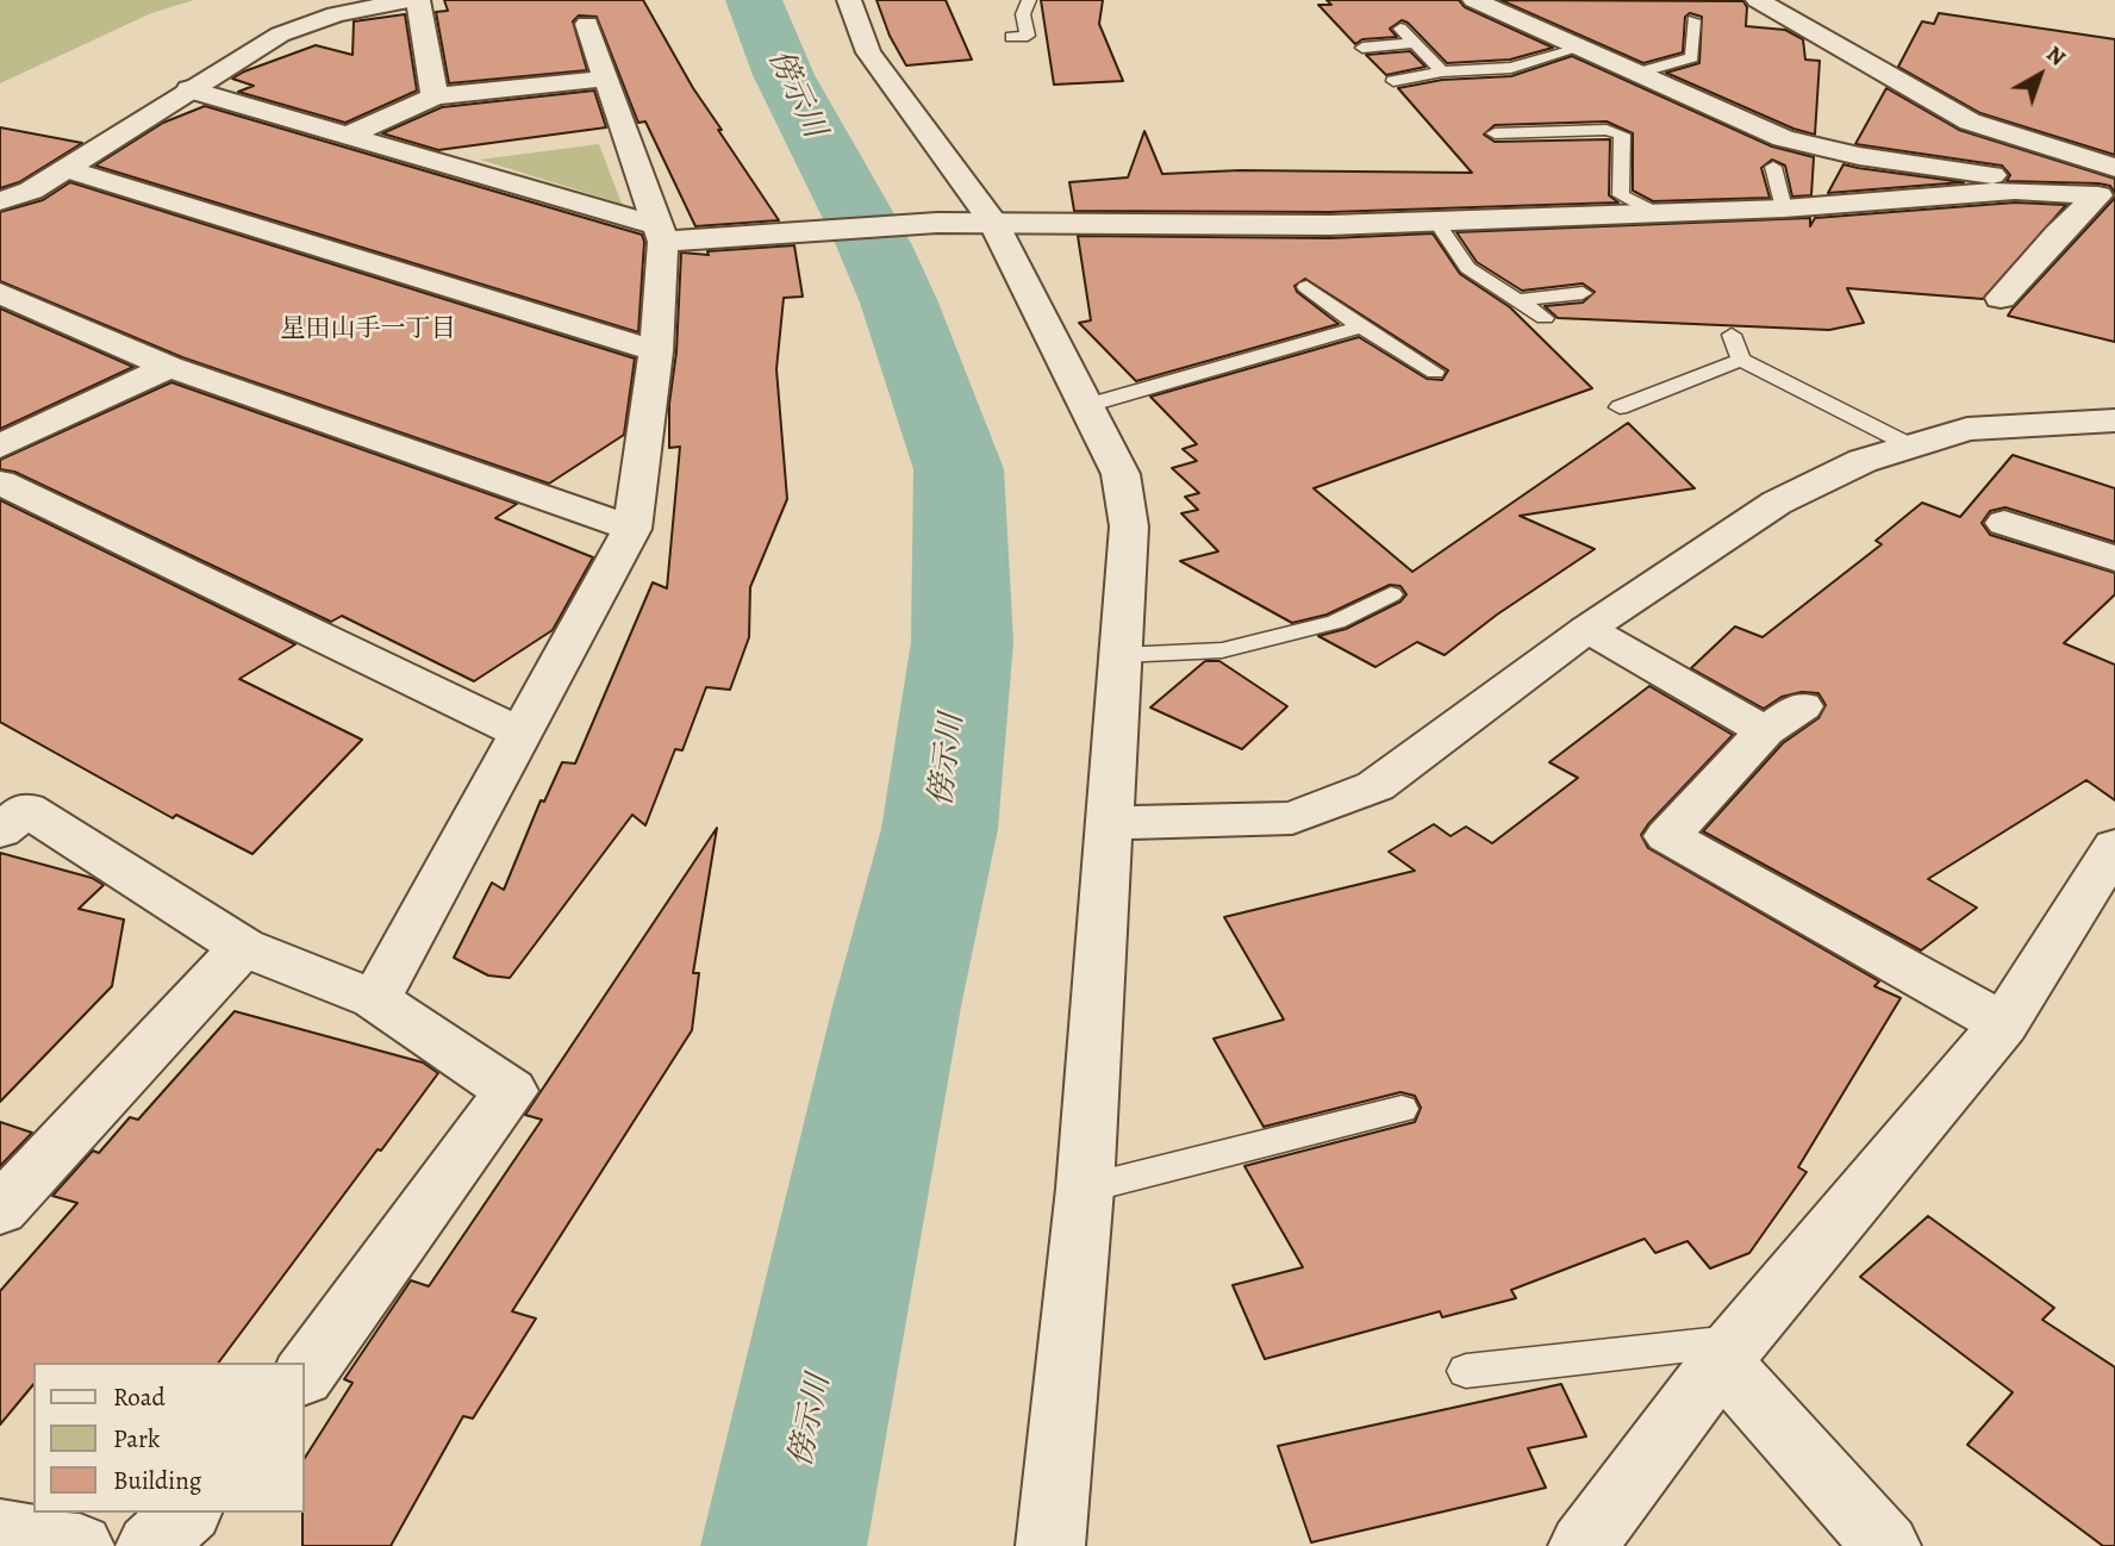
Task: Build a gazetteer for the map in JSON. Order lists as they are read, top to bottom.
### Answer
{
  "districts": ["星田山手一丁目"],
  "water": ["傍示川"],
  "legend": ["Road", "Park", "Building"],
  "north": "top right"
}
